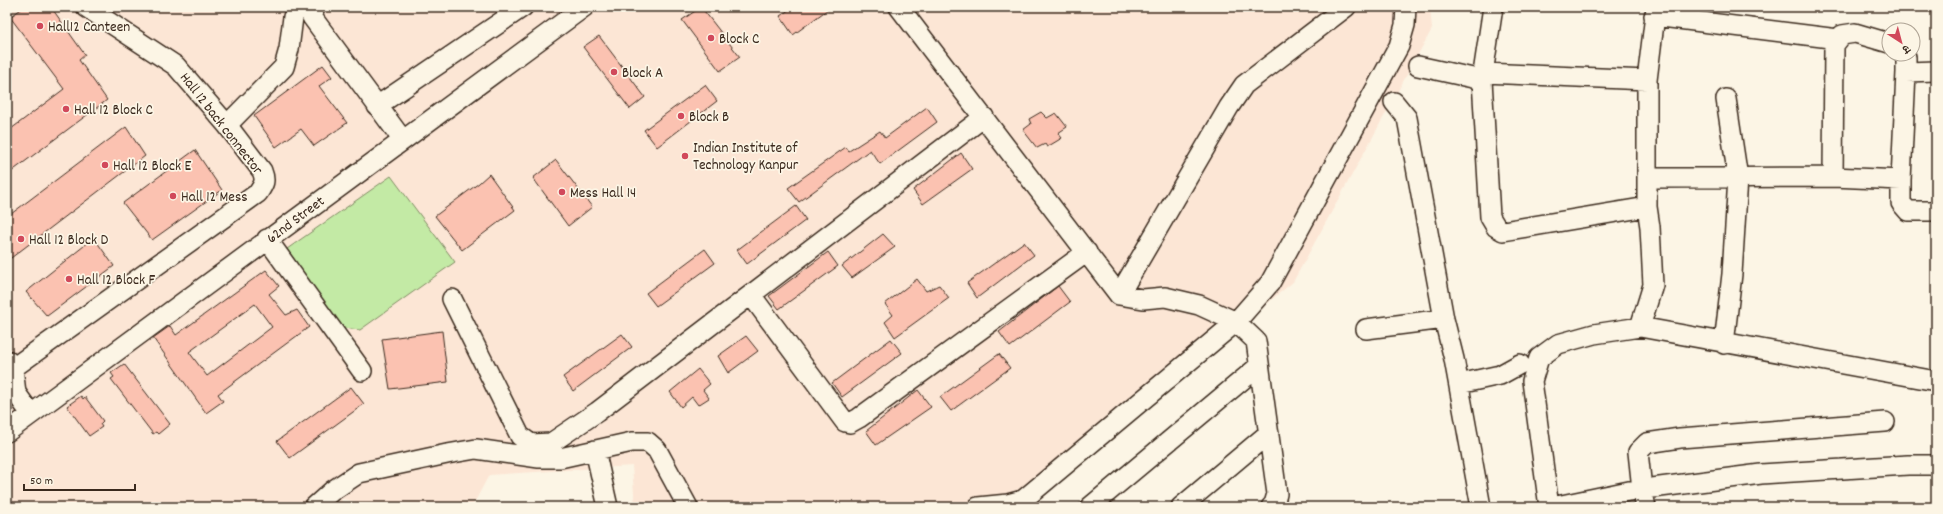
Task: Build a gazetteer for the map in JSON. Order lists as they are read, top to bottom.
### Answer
{
  "streets": {
    "street": ["Hall 12 back connector", "62nd Street"]
  },
  "places": [
    "Hall12 Canteen",
    "Block C",
    "Block A",
    "Hall 12 Block C",
    "Block B",
    "Indian Institute of Technology Kanpur",
    "Hall 12 Block E",
    "Mess Hall 14",
    "Hall 12 Mess",
    "Hall 12 Block D",
    "Hall 12 Block F"
  ],
  "scale_bar": "50 m",
  "north": "bottom right"
}
